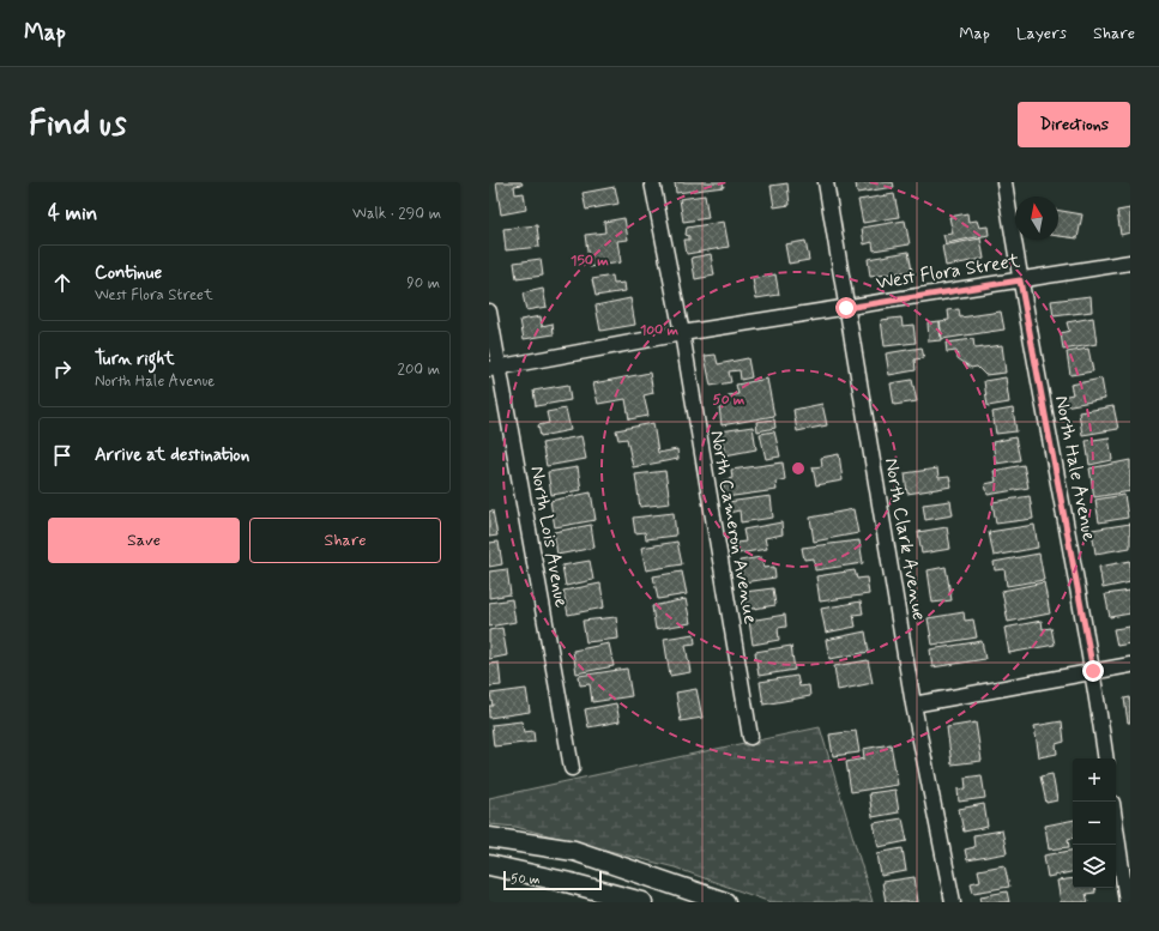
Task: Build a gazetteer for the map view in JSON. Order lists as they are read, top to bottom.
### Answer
{
  "streets": {
    "street": [
      "West Flora Street",
      "North Hale Avenue",
      "North Cameron Avenue",
      "North Lois Avenue",
      "North Clark Avenue"
    ]
  },
  "crossings": [
    ["West Flora Street", "North Hale Avenue"],
    ["West Flora Street", "North Cameron Avenue"],
    ["West Flora Street", "North Lois Avenue"],
    ["West Flora Street", "North Clark Avenue"]
  ],
  "scale_bar": "50 m",
  "north": "top",
  "page": {
    "header": "Map",
    "nav": ["Map", "Layers", "Share"],
    "buttons": [
      "Directions",
      ["Save", "Share"]
    ],
    "title": "Find us",
    "heading": ["4 min", "Walk · 290 m"],
    "list": [
      ["Continue", "West Flora Street", "90 m"],
      ["Turn right", "North Hale Avenue", "200 m"],
      "Arrive at destination"
    ],
    "map_buttons": ["+", "−"],
    "scale": "50 m"
  },
  "rings": ["150 m", "100 m", "50 m"]
}
